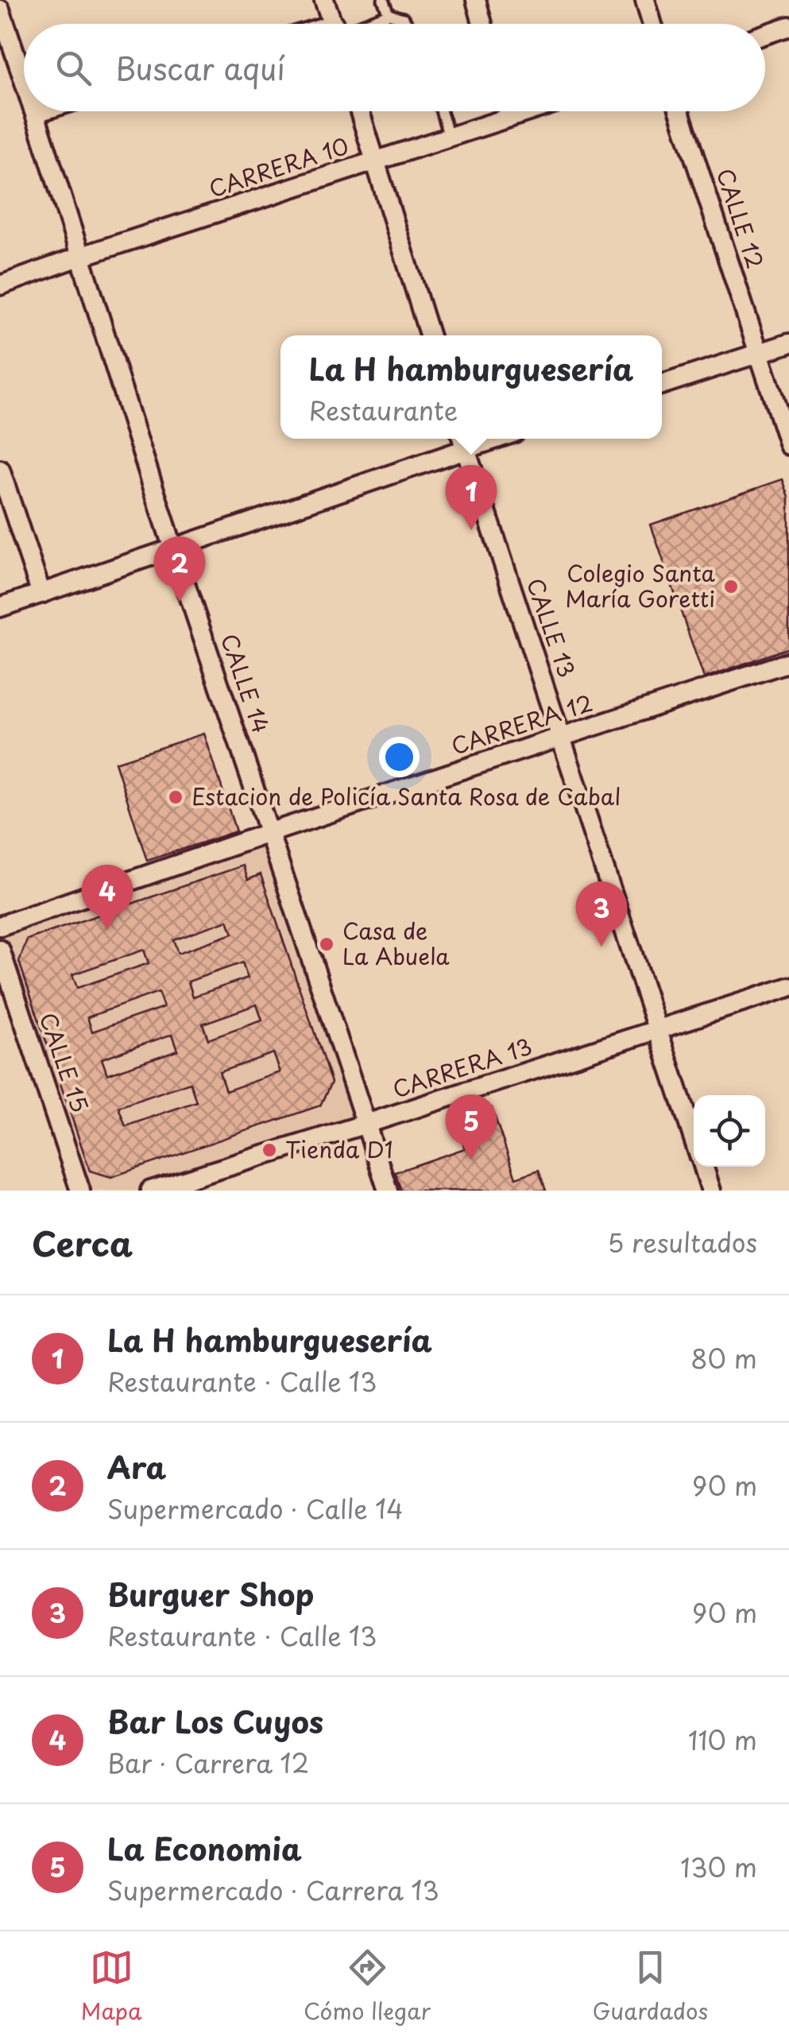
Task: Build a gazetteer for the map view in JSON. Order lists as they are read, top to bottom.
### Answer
{
  "streets": {
    "street": [
      "CARRERA 10",
      "CALLE 12",
      "CALLE 13",
      "CALLE 14",
      "CARRERA 12",
      "CALLE 15",
      "CARRERA 13"
    ]
  },
  "crossings": [
    ["CARRERA 10", "CALLE 14"],
    ["CALLE 13", "CARRERA 12"],
    ["CALLE 13", "CARRERA 13"],
    ["CALLE 14", "CARRERA 12"],
    ["CALLE 14", "CARRERA 13"]
  ],
  "places": [
    "Colegio Santa María Goretti",
    "Estacion de Policía Santa Rosa de Cabal",
    "Casa de La Abuela",
    "Tienda D1"
  ],
  "page": {
    "search": "Buscar aquí",
    "popup": ["La H hamburguesería", "Restaurante"],
    "pins": [
      "1",
      "2",
      "4",
      "3",
      "5"
    ],
    "heading": ["Cerca", "5 resultados"],
    "list": [
      {
        "mark": "1",
        "name": "La H hamburguesería",
        "note": "Restaurante · Calle 13",
        "value": "80 m"
      },
      {
        "mark": "2",
        "name": "Ara",
        "note": "Supermercado · Calle 14",
        "value": "90 m"
      },
      {
        "mark": "3",
        "name": "Burguer Shop",
        "note": "Restaurante · Calle 13",
        "value": "90 m"
      },
      {
        "mark": "4",
        "name": "Bar Los Cuyos",
        "note": "Bar · Carrera 12",
        "value": "110 m"
      },
      {
        "mark": "5",
        "name": "La Economia",
        "note": "Supermercado · Carrera 13",
        "value": "130 m"
      }
    ],
    "nav": ["Mapa", "Cómo llegar", "Guardados"]
  }
}
